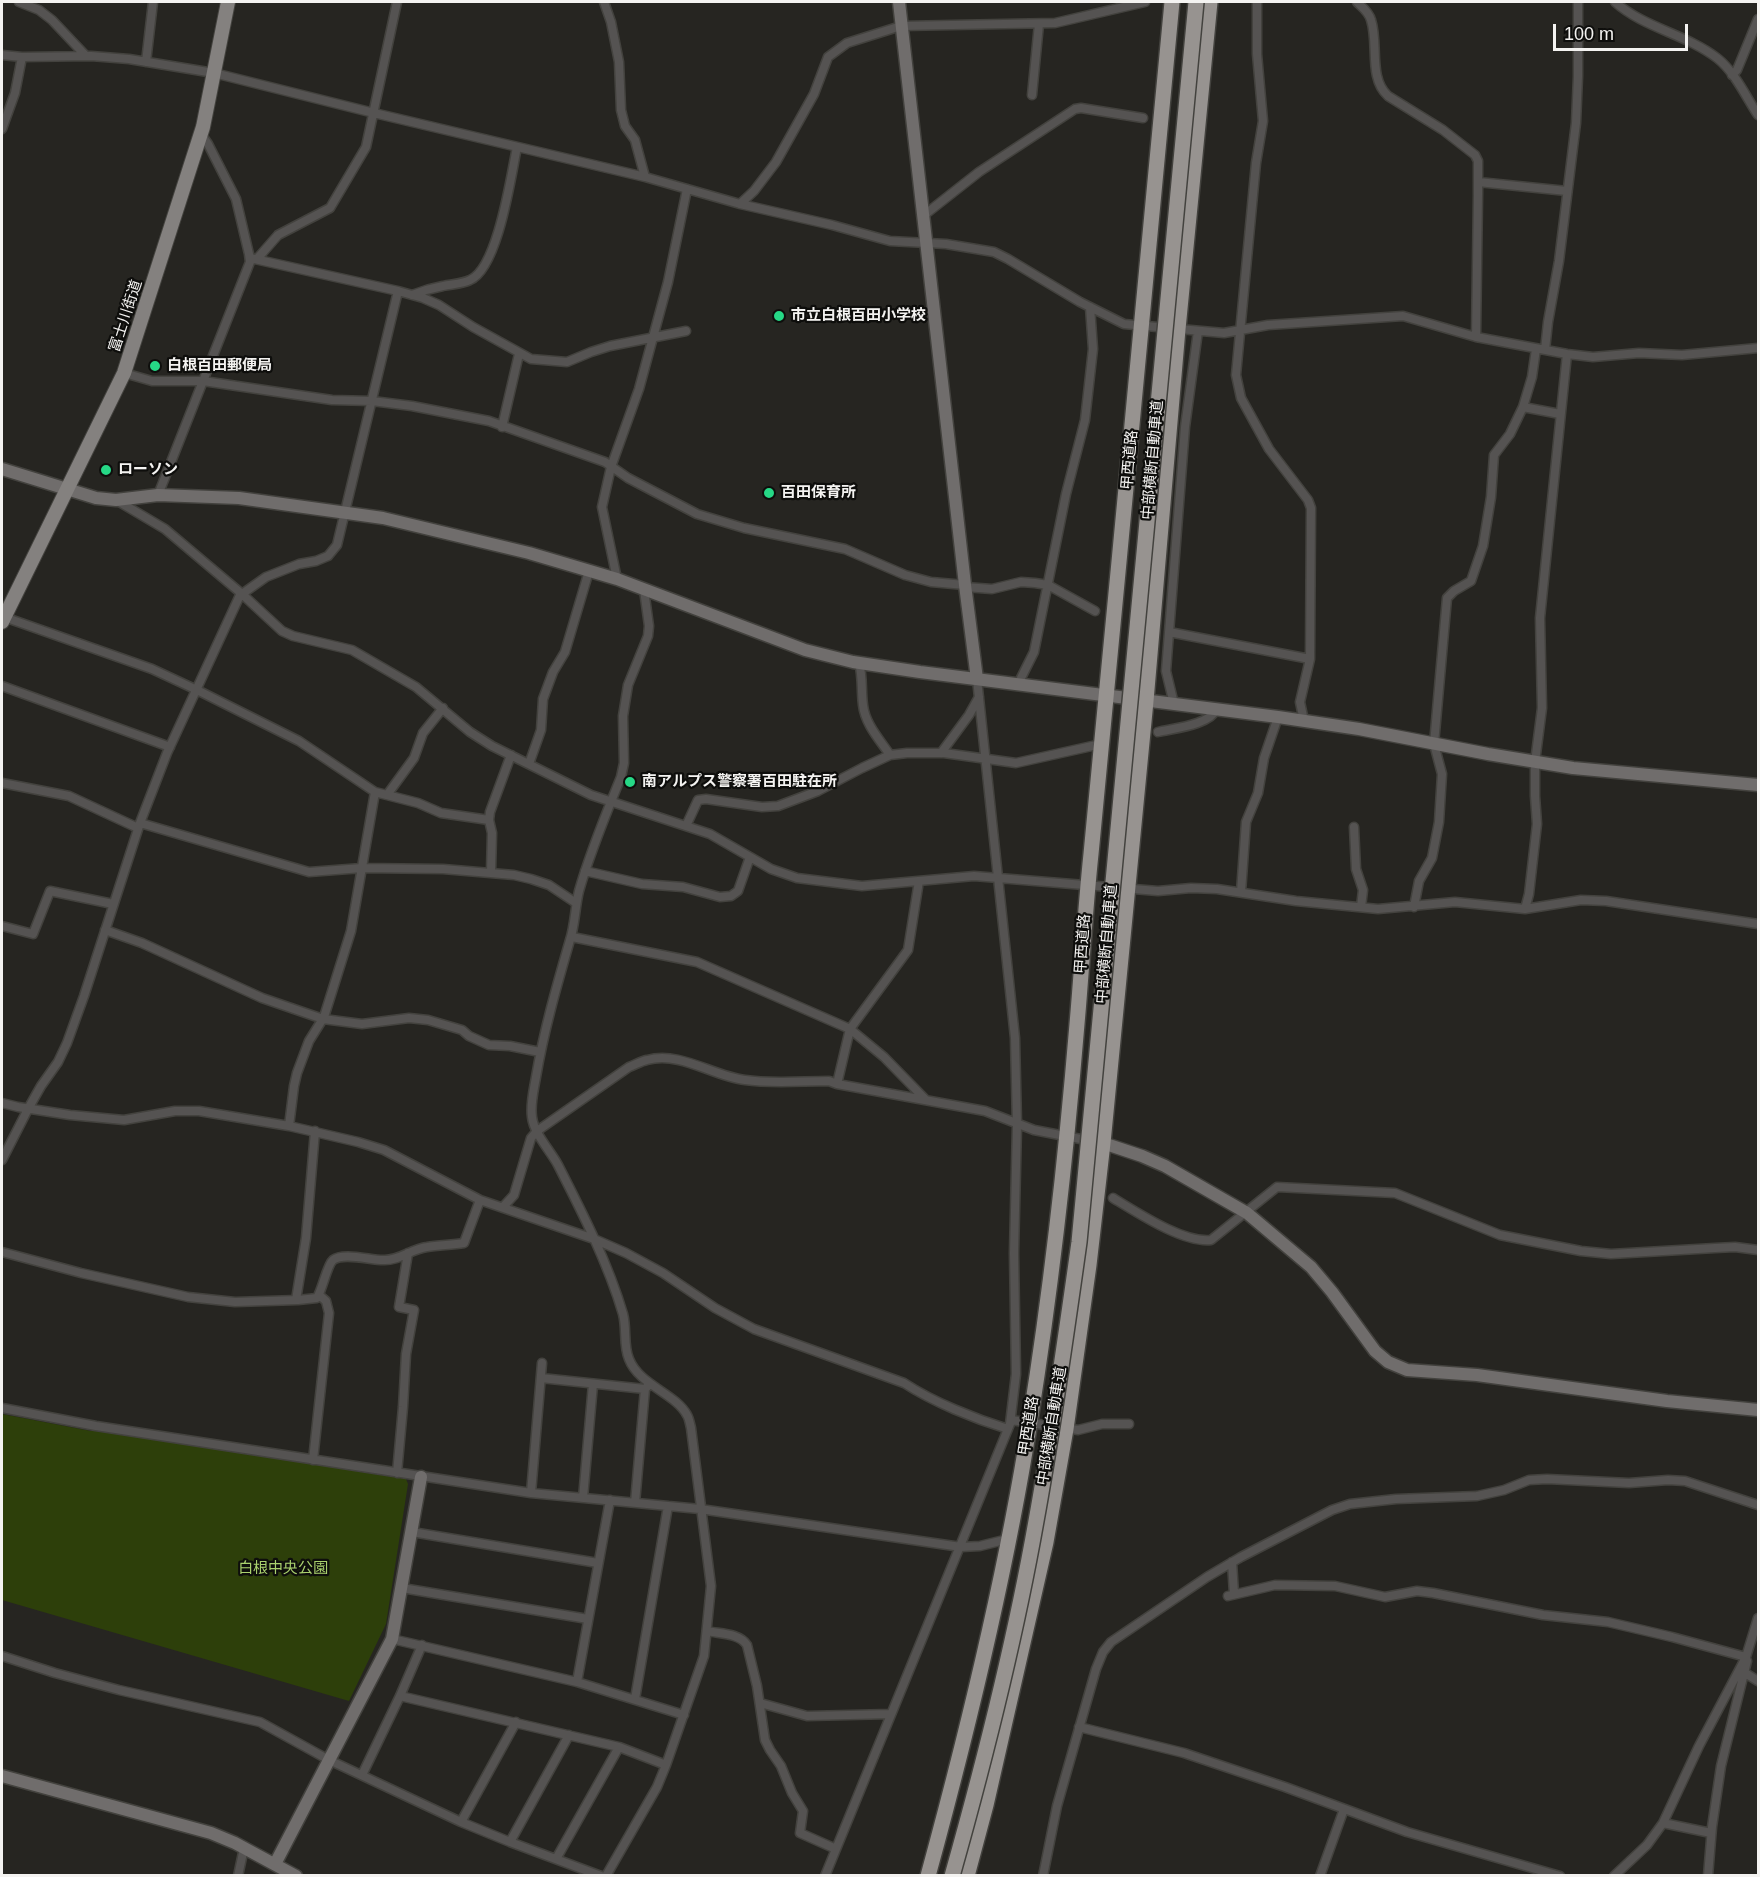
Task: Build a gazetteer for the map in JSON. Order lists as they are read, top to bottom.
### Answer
{
  "streets": {
    "highway": ["甲西道路", "中部横断自動車道"],
    "main road": ["富士川街道"]
  },
  "parks": ["白根中央公園"],
  "places": [
    "市立白根百田小学校",
    "白根百田郵便局",
    "ローソン",
    "百田保育所",
    "南アルプス警察署百田駐在所"
  ],
  "scale_bar": "100 m"
}
